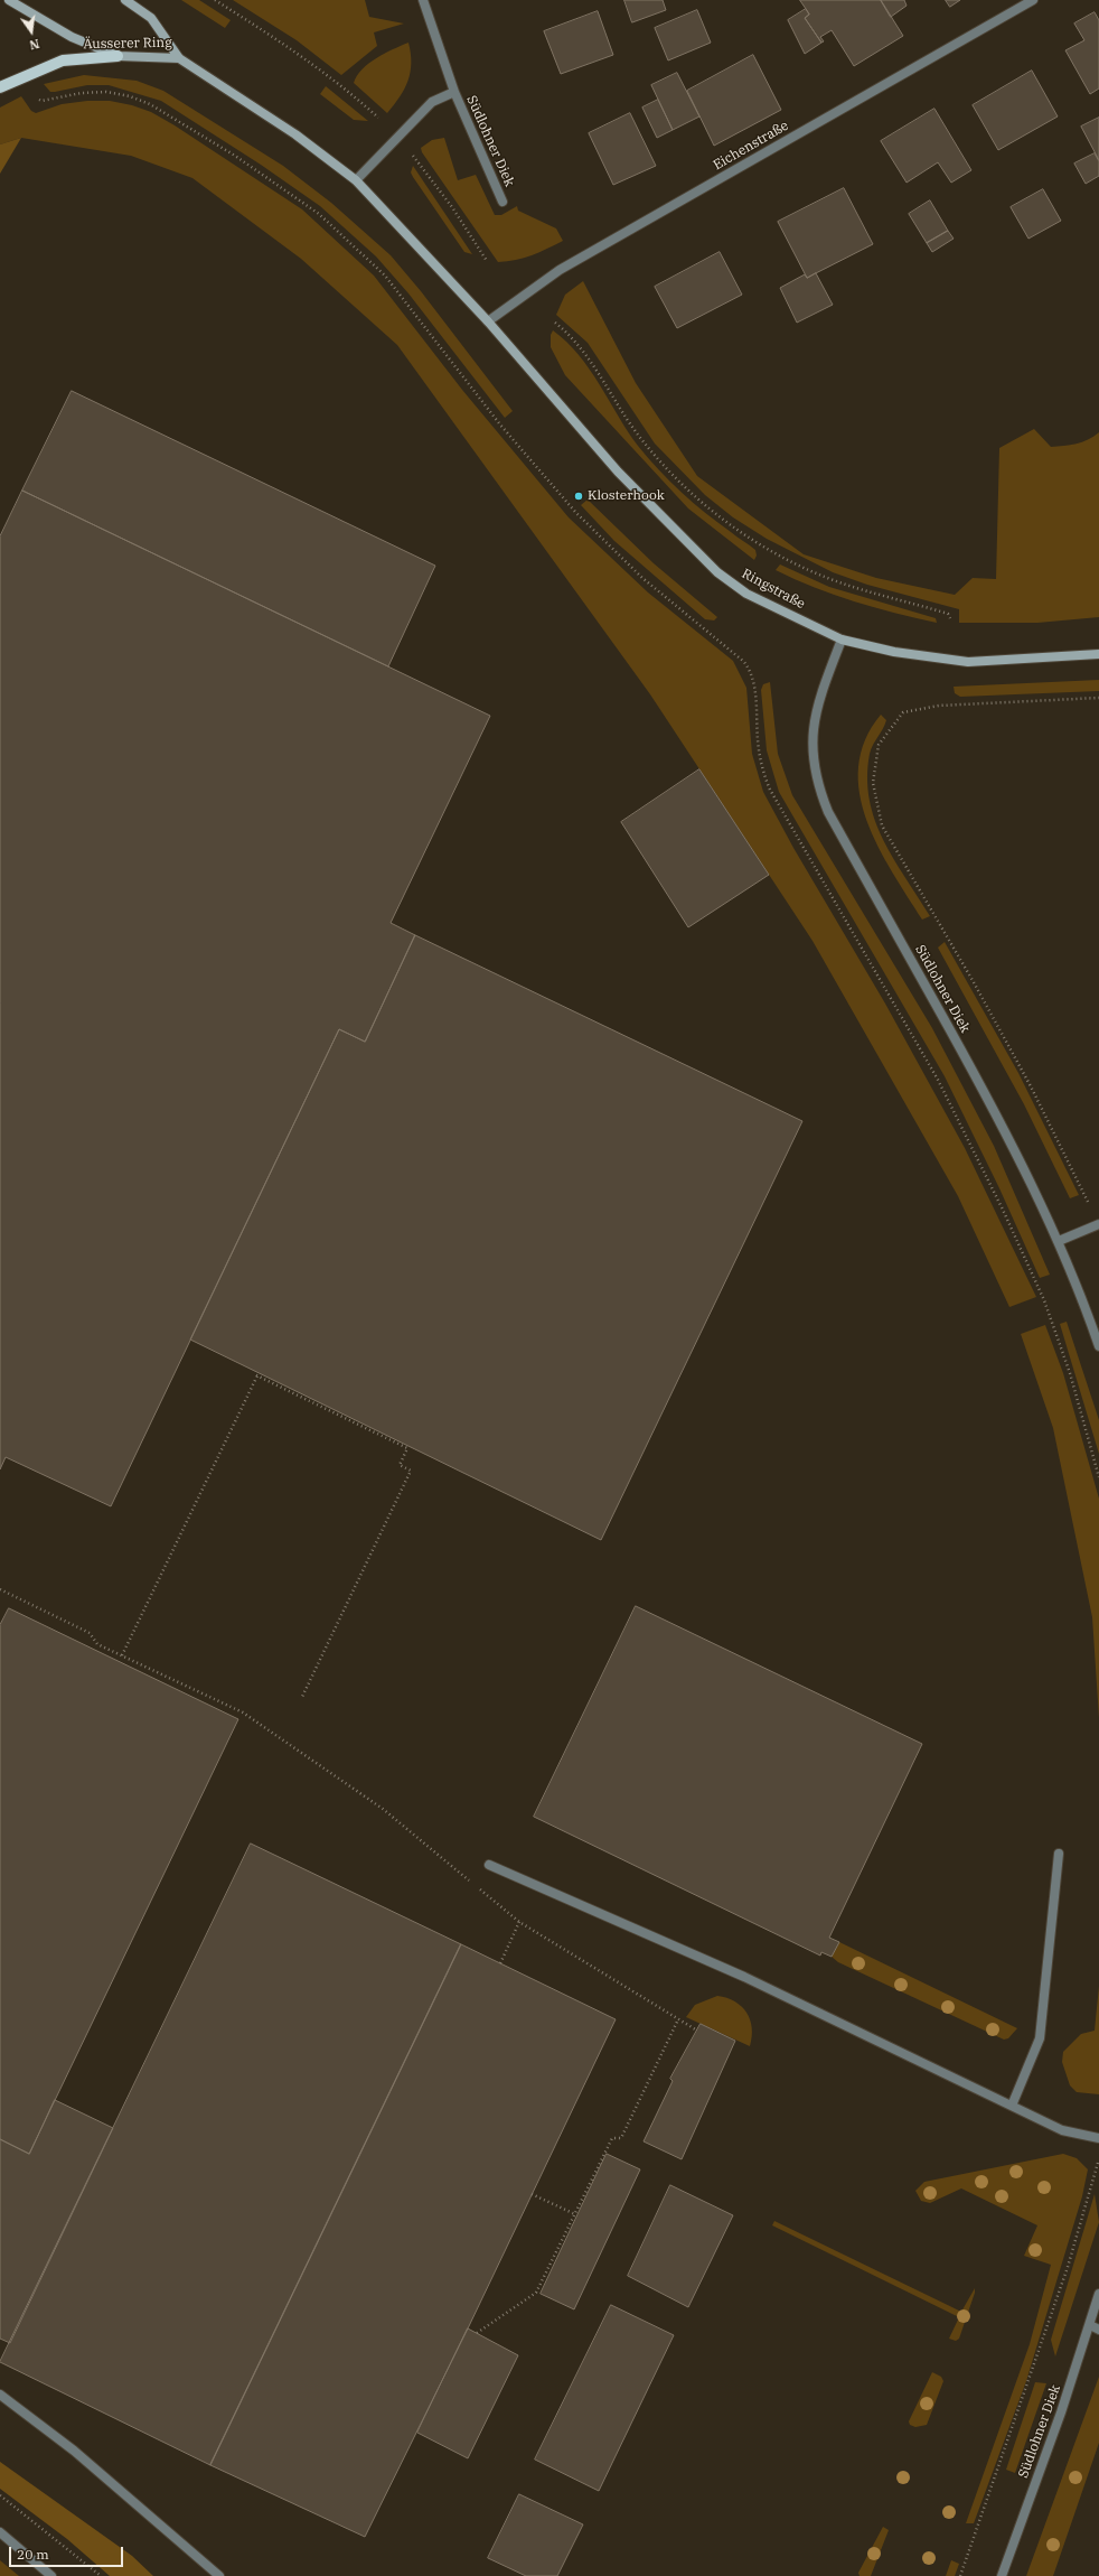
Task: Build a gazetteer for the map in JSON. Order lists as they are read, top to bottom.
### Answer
{
  "streets": {
    "main road": ["Äusserer Ring", "Ringstraße"],
    "street": ["Südlohner Diek", "Eichenstraße"]
  },
  "crossings": [
    ["Äusserer Ring", "Ringstraße"],
    ["Südlohner Diek", "Ringstraße"],
    ["Eichenstraße", "Ringstraße"]
  ],
  "places": ["Klosterhook"],
  "scale_bar": "20 m",
  "north": "bottom"
}
